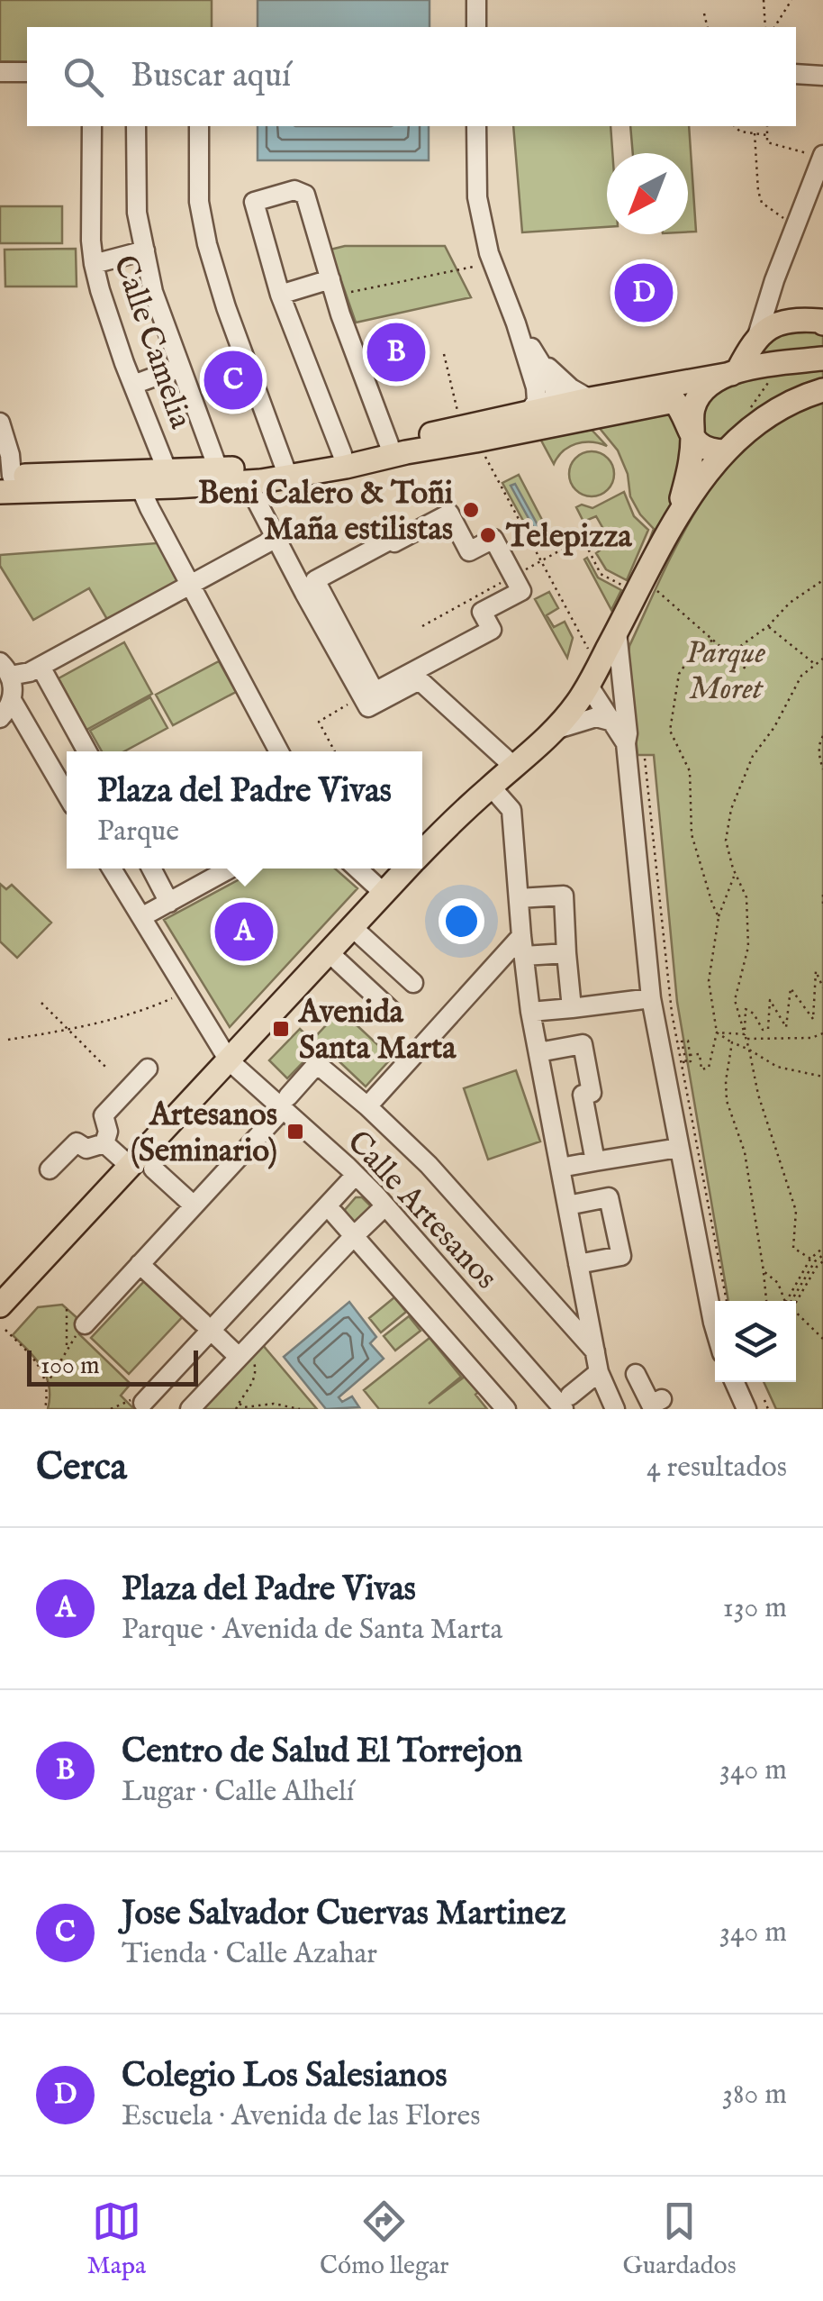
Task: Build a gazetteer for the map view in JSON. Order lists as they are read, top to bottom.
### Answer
{
  "streets": {
    "street": ["Calle Camelia", "Calle Artesanos"]
  },
  "parks": ["Parque Moret"],
  "places": {
    "other": ["Beni Calero & Toñi Maña estilistas", "Telepizza"],
    "transit": ["Avenida Santa Marta", "Artesanos (Seminario)"]
  },
  "scale_bar": "100 m",
  "north": "bottom left",
  "page": {
    "search": "Buscar aquí",
    "pins": [
      "D",
      "B",
      "C",
      "A"
    ],
    "popup": ["Plaza del Padre Vivas", "Parque"],
    "scale": "100 m",
    "heading": ["Cerca", "4 resultados"],
    "list": [
      {
        "mark": "A",
        "name": "Plaza del Padre Vivas",
        "note": "Parque · Avenida de Santa Marta",
        "value": "130 m"
      },
      {
        "mark": "B",
        "name": "Centro de Salud El Torrejon",
        "note": "Lugar · Calle Alhelí",
        "value": "340 m"
      },
      {
        "mark": "C",
        "name": "Jose Salvador Cuervas Martinez",
        "note": "Tienda · Calle Azahar",
        "value": "340 m"
      },
      {
        "mark": "D",
        "name": "Colegio Los Salesianos",
        "note": "Escuela · Avenida de las Flores",
        "value": "380 m"
      }
    ],
    "nav": ["Mapa", "Cómo llegar", "Guardados"]
  }
}
